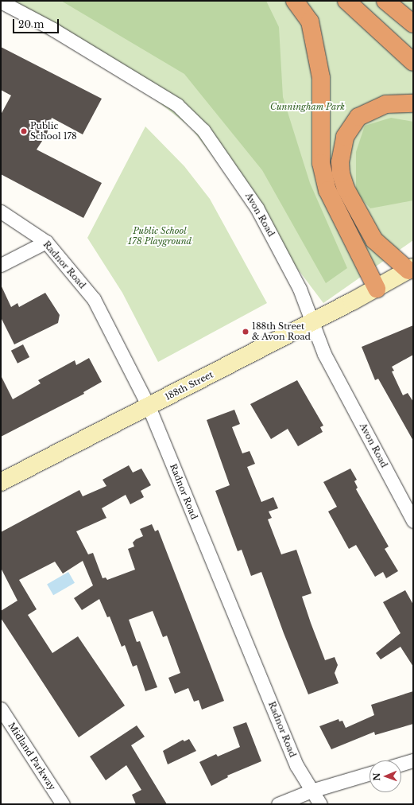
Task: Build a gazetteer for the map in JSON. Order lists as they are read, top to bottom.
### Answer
{
  "streets": {
    "street": [
      "Avon Road",
      "Radnor Road",
      "188th Street",
      "Midland Parkway"
    ]
  },
  "crossings": [
    ["Avon Road", "188th Street"],
    ["Radnor Road", "188th Street"]
  ],
  "parks": ["Cunningham Park", "Public School 178 Playground"],
  "places": ["Public School 178", "188th Street & Avon Road"],
  "scale_bar": "20 m",
  "north": "left"
}
